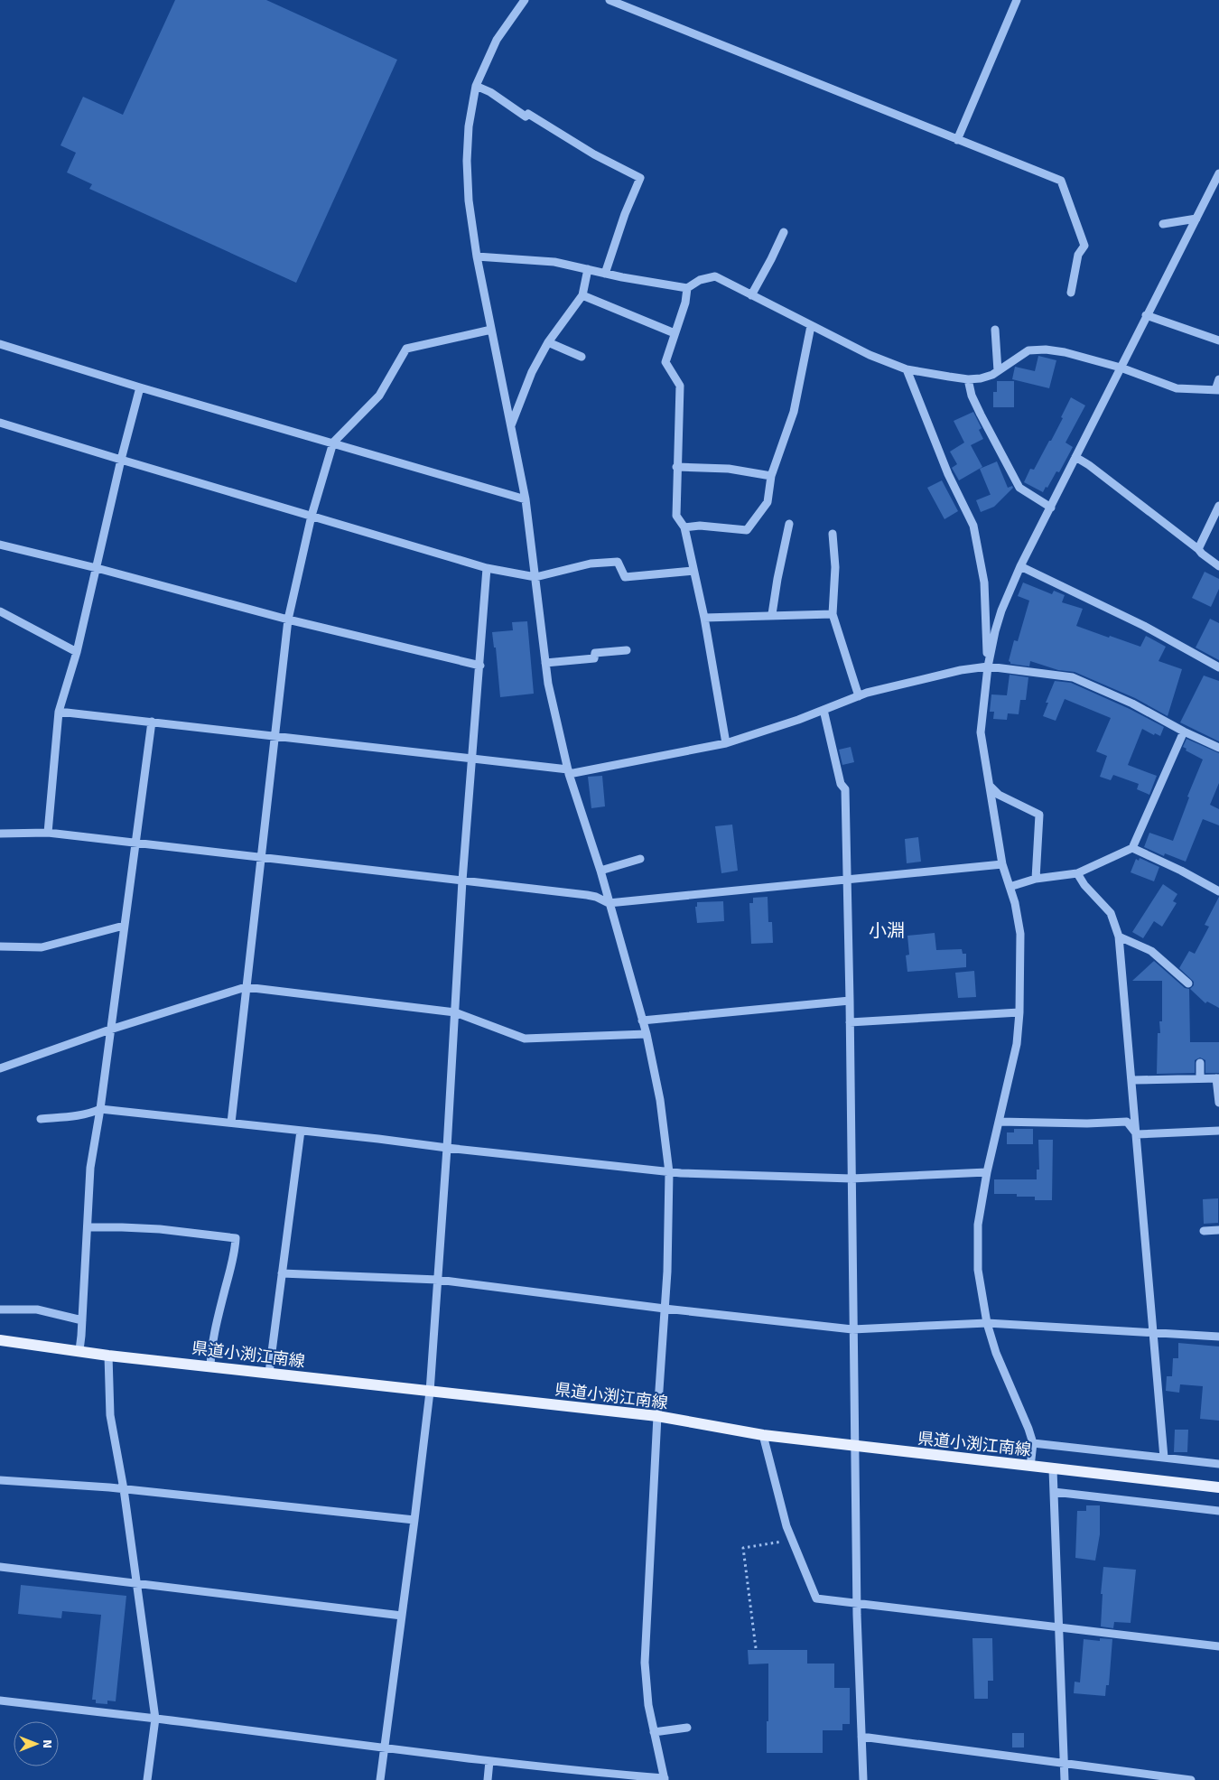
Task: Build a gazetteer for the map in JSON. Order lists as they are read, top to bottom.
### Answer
{
  "streets": {
    "main road": ["県道小渕江南線"]
  },
  "districts": ["小淵"],
  "north": "right"
}
